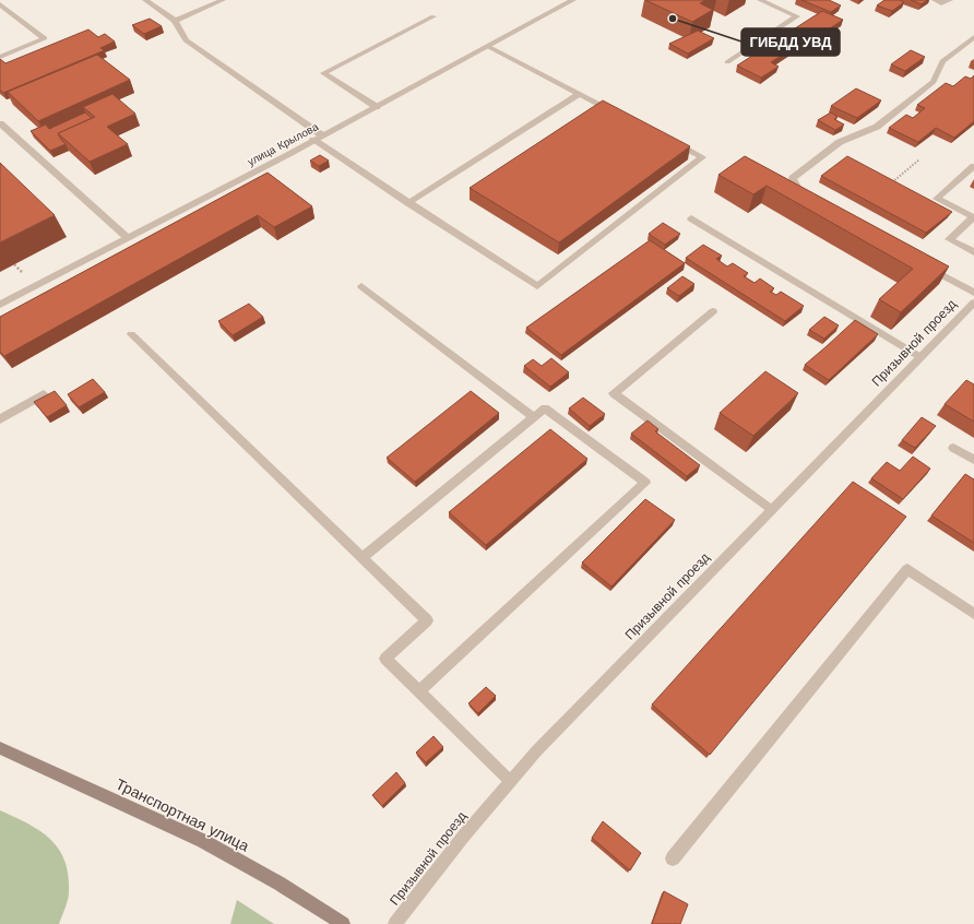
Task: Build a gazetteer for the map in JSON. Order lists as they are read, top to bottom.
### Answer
{
  "streets": {
    "street": ["улица Крылова", "Призывной проезд", "Транспортная улица"]
  },
  "places": ["ГИБДД УВД"]
}
